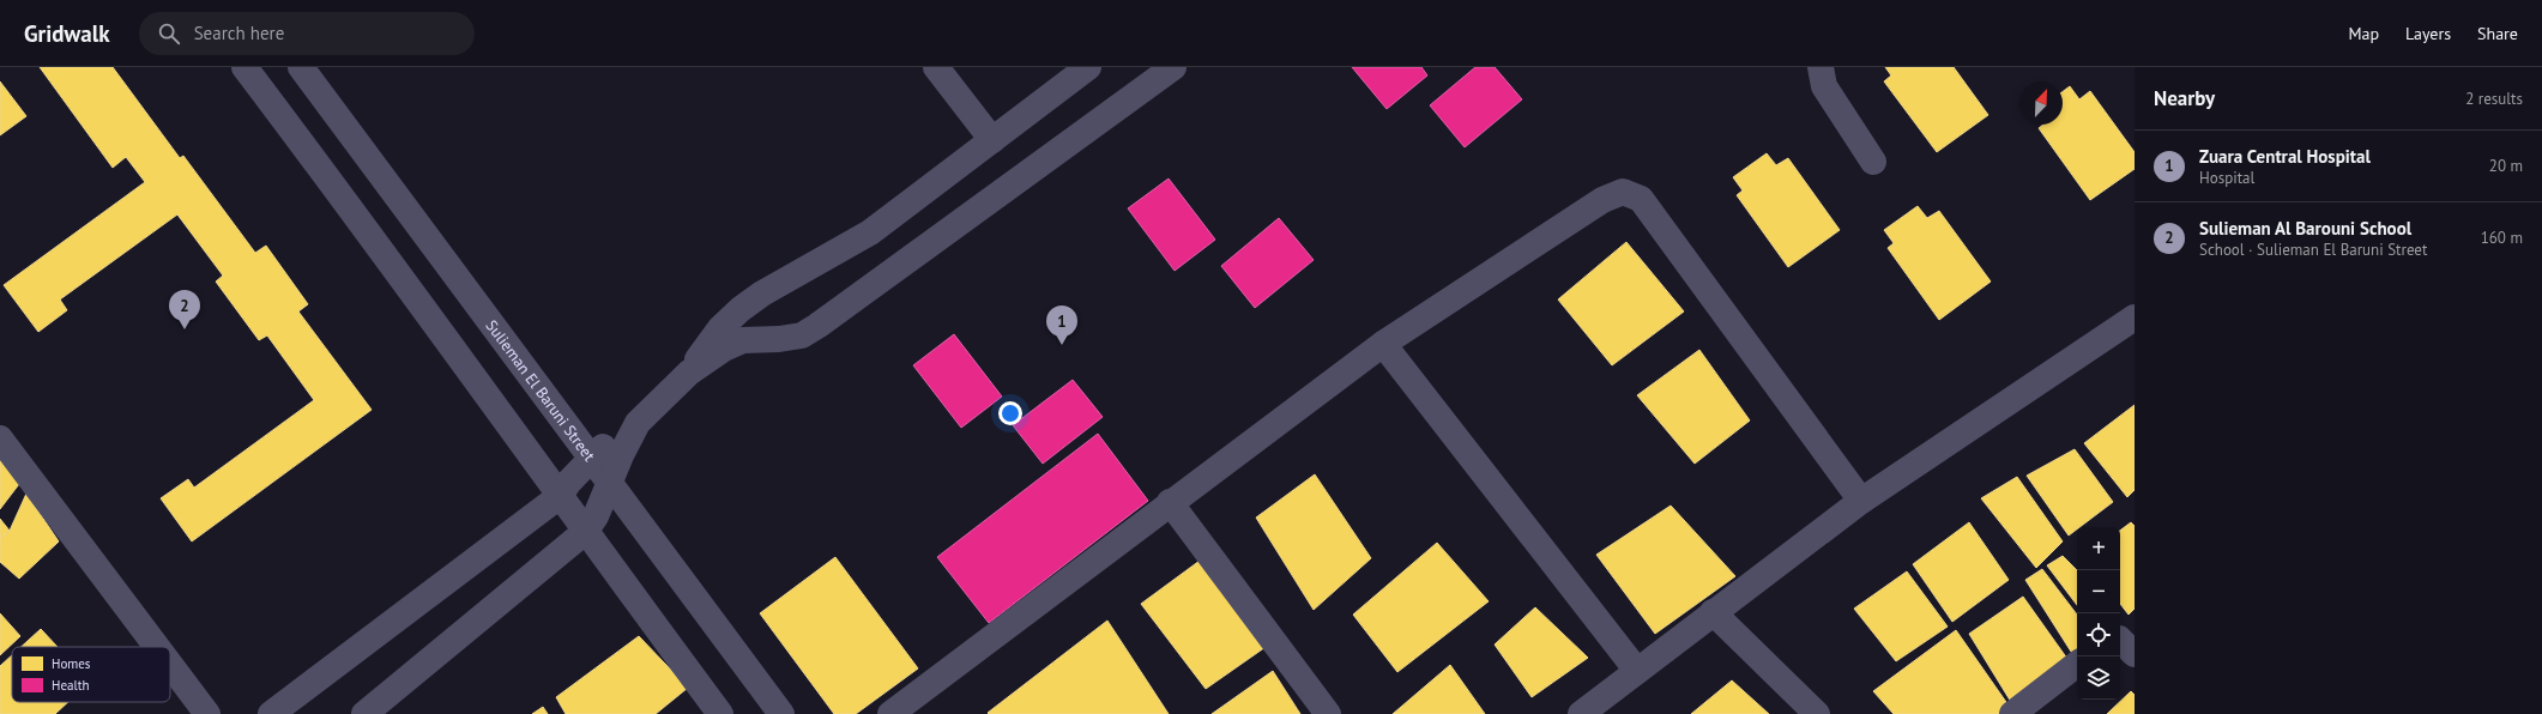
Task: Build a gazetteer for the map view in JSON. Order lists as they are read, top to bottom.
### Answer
{
  "streets": {
    "street": ["Sulieman El Baruni Street"]
  },
  "legend": ["Homes", "Health"],
  "north": "top right",
  "page": {
    "header": "Gridwalk",
    "search": "Search here",
    "nav": ["Map", "Layers", "Share"],
    "heading": ["Nearby", "2 results"],
    "list": [
      {
        "mark": "1",
        "name": "Zuara Central Hospital",
        "note": "Hospital",
        "value": "20 m"
      },
      {
        "mark": "2",
        "name": "Sulieman Al Barouni School",
        "note": "School · Sulieman El Baruni Street",
        "value": "160 m"
      }
    ],
    "pins": ["2", "1"],
    "map_buttons": ["+", "−"]
  }
}
